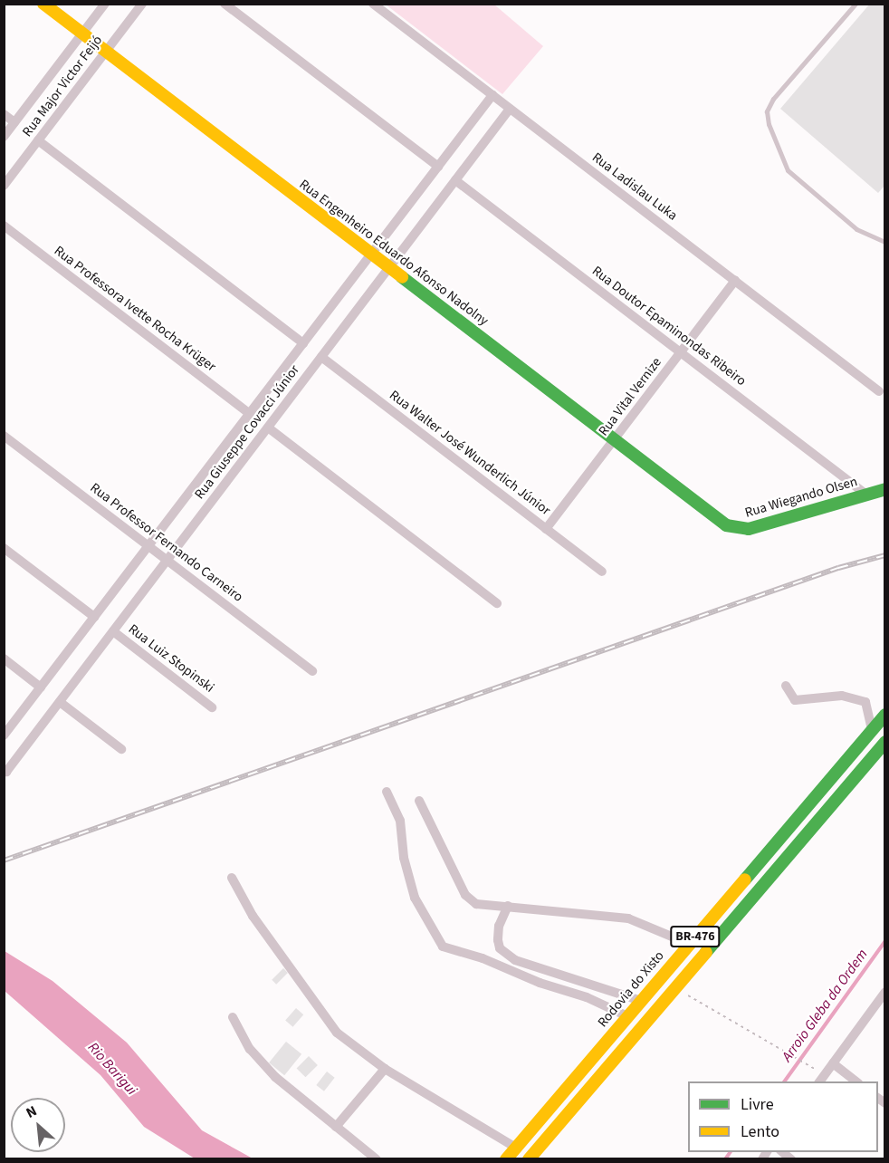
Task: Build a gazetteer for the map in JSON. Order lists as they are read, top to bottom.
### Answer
{
  "streets": {
    "main road": [
      "Rua Engenheiro Eduardo Afonso Nadolny",
      "Rua Wiegando Olsen",
      "BR-476",
      "Rodovia do Xisto"
    ],
    "street": [
      "Rua Major Victor Feijó",
      "Rua Ladislau Luka",
      "Rua Professora Ivette Rocha Krüger",
      "Rua Doutor Epaminondas Ribeiro",
      "Rua Vital Vernize",
      "Rua Giuseppe Covacci Júnior",
      "Rua Walter José Wunderlich Júnior",
      "Rua Professor Fernando Carneiro",
      "Rua Luiz Stopinski"
    ]
  },
  "crossings": [
    ["Rua Major Victor Feijó", "Rua Engenheiro Eduardo Afonso Nadolny"],
    ["Rua Ladislau Luka", "Rua Vital Vernize"],
    ["Rua Ladislau Luka", "Rua Giuseppe Covacci Júnior"],
    ["Rua Engenheiro Eduardo Afonso Nadolny", "Rua Vital Vernize"],
    ["Rua Engenheiro Eduardo Afonso Nadolny", "Rua Giuseppe Covacci Júnior"],
    ["Rua Engenheiro Eduardo Afonso Nadolny", "Rua Wiegando Olsen"],
    ["Rua Professora Ivette Rocha Krüger", "Rua Giuseppe Covacci Júnior"],
    ["Rua Doutor Epaminondas Ribeiro", "Rua Vital Vernize"],
    ["Rua Doutor Epaminondas Ribeiro", "Rua Giuseppe Covacci Júnior"],
    ["Rua Doutor Epaminondas Ribeiro", "Rua Wiegando Olsen"],
    ["Rua Vital Vernize", "Rua Walter José Wunderlich Júnior"],
    ["Rua Giuseppe Covacci Júnior", "Rua Walter José Wunderlich Júnior"],
    ["Rua Giuseppe Covacci Júnior", "Rua Professor Fernando Carneiro"],
    ["Rua Giuseppe Covacci Júnior", "Rua Luiz Stopinski"]
  ],
  "water": ["Arroio Gleba da Ordem", "Rio Barigui"],
  "legend": ["Livre", "Lento"],
  "north": "top left"
}
